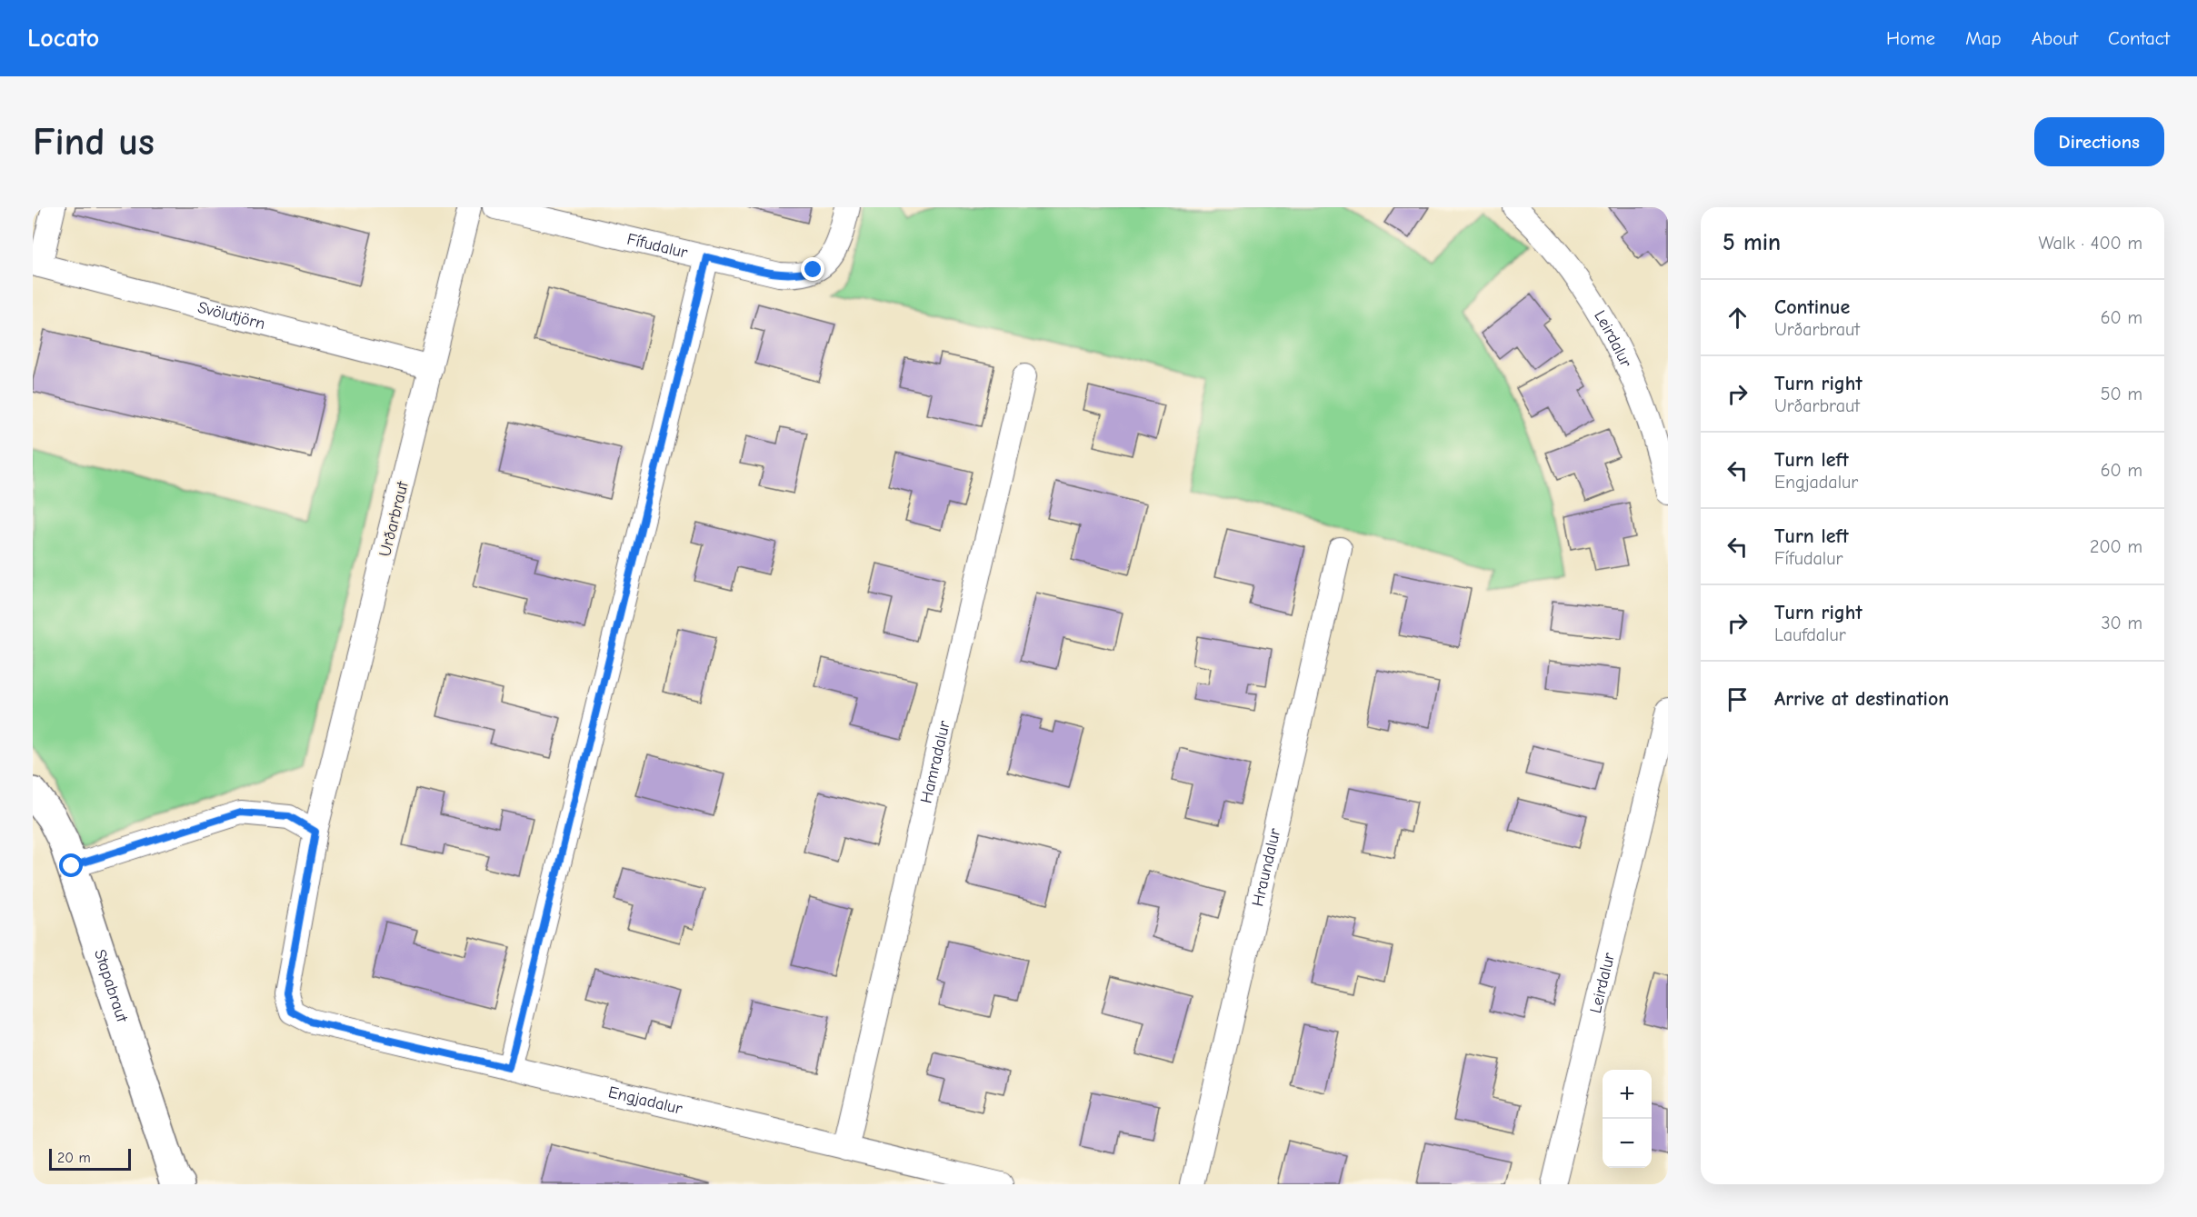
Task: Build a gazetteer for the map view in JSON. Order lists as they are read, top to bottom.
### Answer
{
  "streets": {
    "street": [
      "Fífudalur",
      "Svölutjörn",
      "Leirdalur",
      "Urðarbraut",
      "Hamradalur",
      "Hraundalur",
      "Stapabraut",
      "Engjadalur"
    ]
  },
  "crossings": [
    ["Fífudalur", "Engjadalur"],
    ["Svölutjörn", "Urðarbraut"],
    ["Urðarbraut", "Engjadalur"],
    ["Hamradalur", "Engjadalur"]
  ],
  "scale_bar": "20 m",
  "page": {
    "header": "Locato",
    "nav": [
      "Home",
      "Map",
      "About",
      "Contact"
    ],
    "buttons": "Directions",
    "title": "Find us",
    "heading": ["5 min", "Walk · 400 m"],
    "list": [
      ["Continue", "Urðarbraut", "60 m"],
      ["Turn right", "Urðarbraut", "50 m"],
      ["Turn left", "Engjadalur", "60 m"],
      ["Turn left", "Fífudalur", "200 m"],
      ["Turn right", "Laufdalur", "30 m"],
      "Arrive at destination"
    ],
    "map_buttons": ["+", "−"],
    "scale": "20 m"
  }
}
